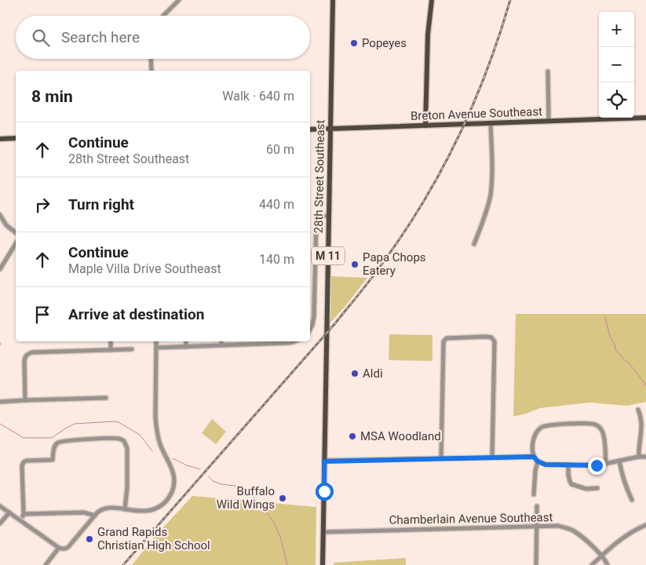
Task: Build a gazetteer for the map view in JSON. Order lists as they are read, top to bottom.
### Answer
{
  "streets": {
    "main road": ["Breton Avenue Southeast", "28th Street Southeast", "M 11"],
    "street": ["Chamberlain Avenue Southeast"]
  },
  "crossings": [
    ["Breton Avenue Southeast", "28th Street Southeast"],
    ["28th Street Southeast", "Chamberlain Avenue Southeast"]
  ],
  "places": [
    "Popeyes",
    "Papa Chops Eatery",
    "Aldi",
    "MSA Woodland",
    "Buffalo Wild Wings",
    "Grand Rapids Christian High School"
  ],
  "page": {
    "map_buttons": ["+", "−"],
    "search": "Search here",
    "heading": ["8 min", "Walk · 640 m"],
    "list": [
      ["Continue", "28th Street Southeast", "60 m"],
      ["Turn right", "440 m"],
      ["Continue", "Maple Villa Drive Southeast", "140 m"],
      "Arrive at destination"
    ]
  }
}
